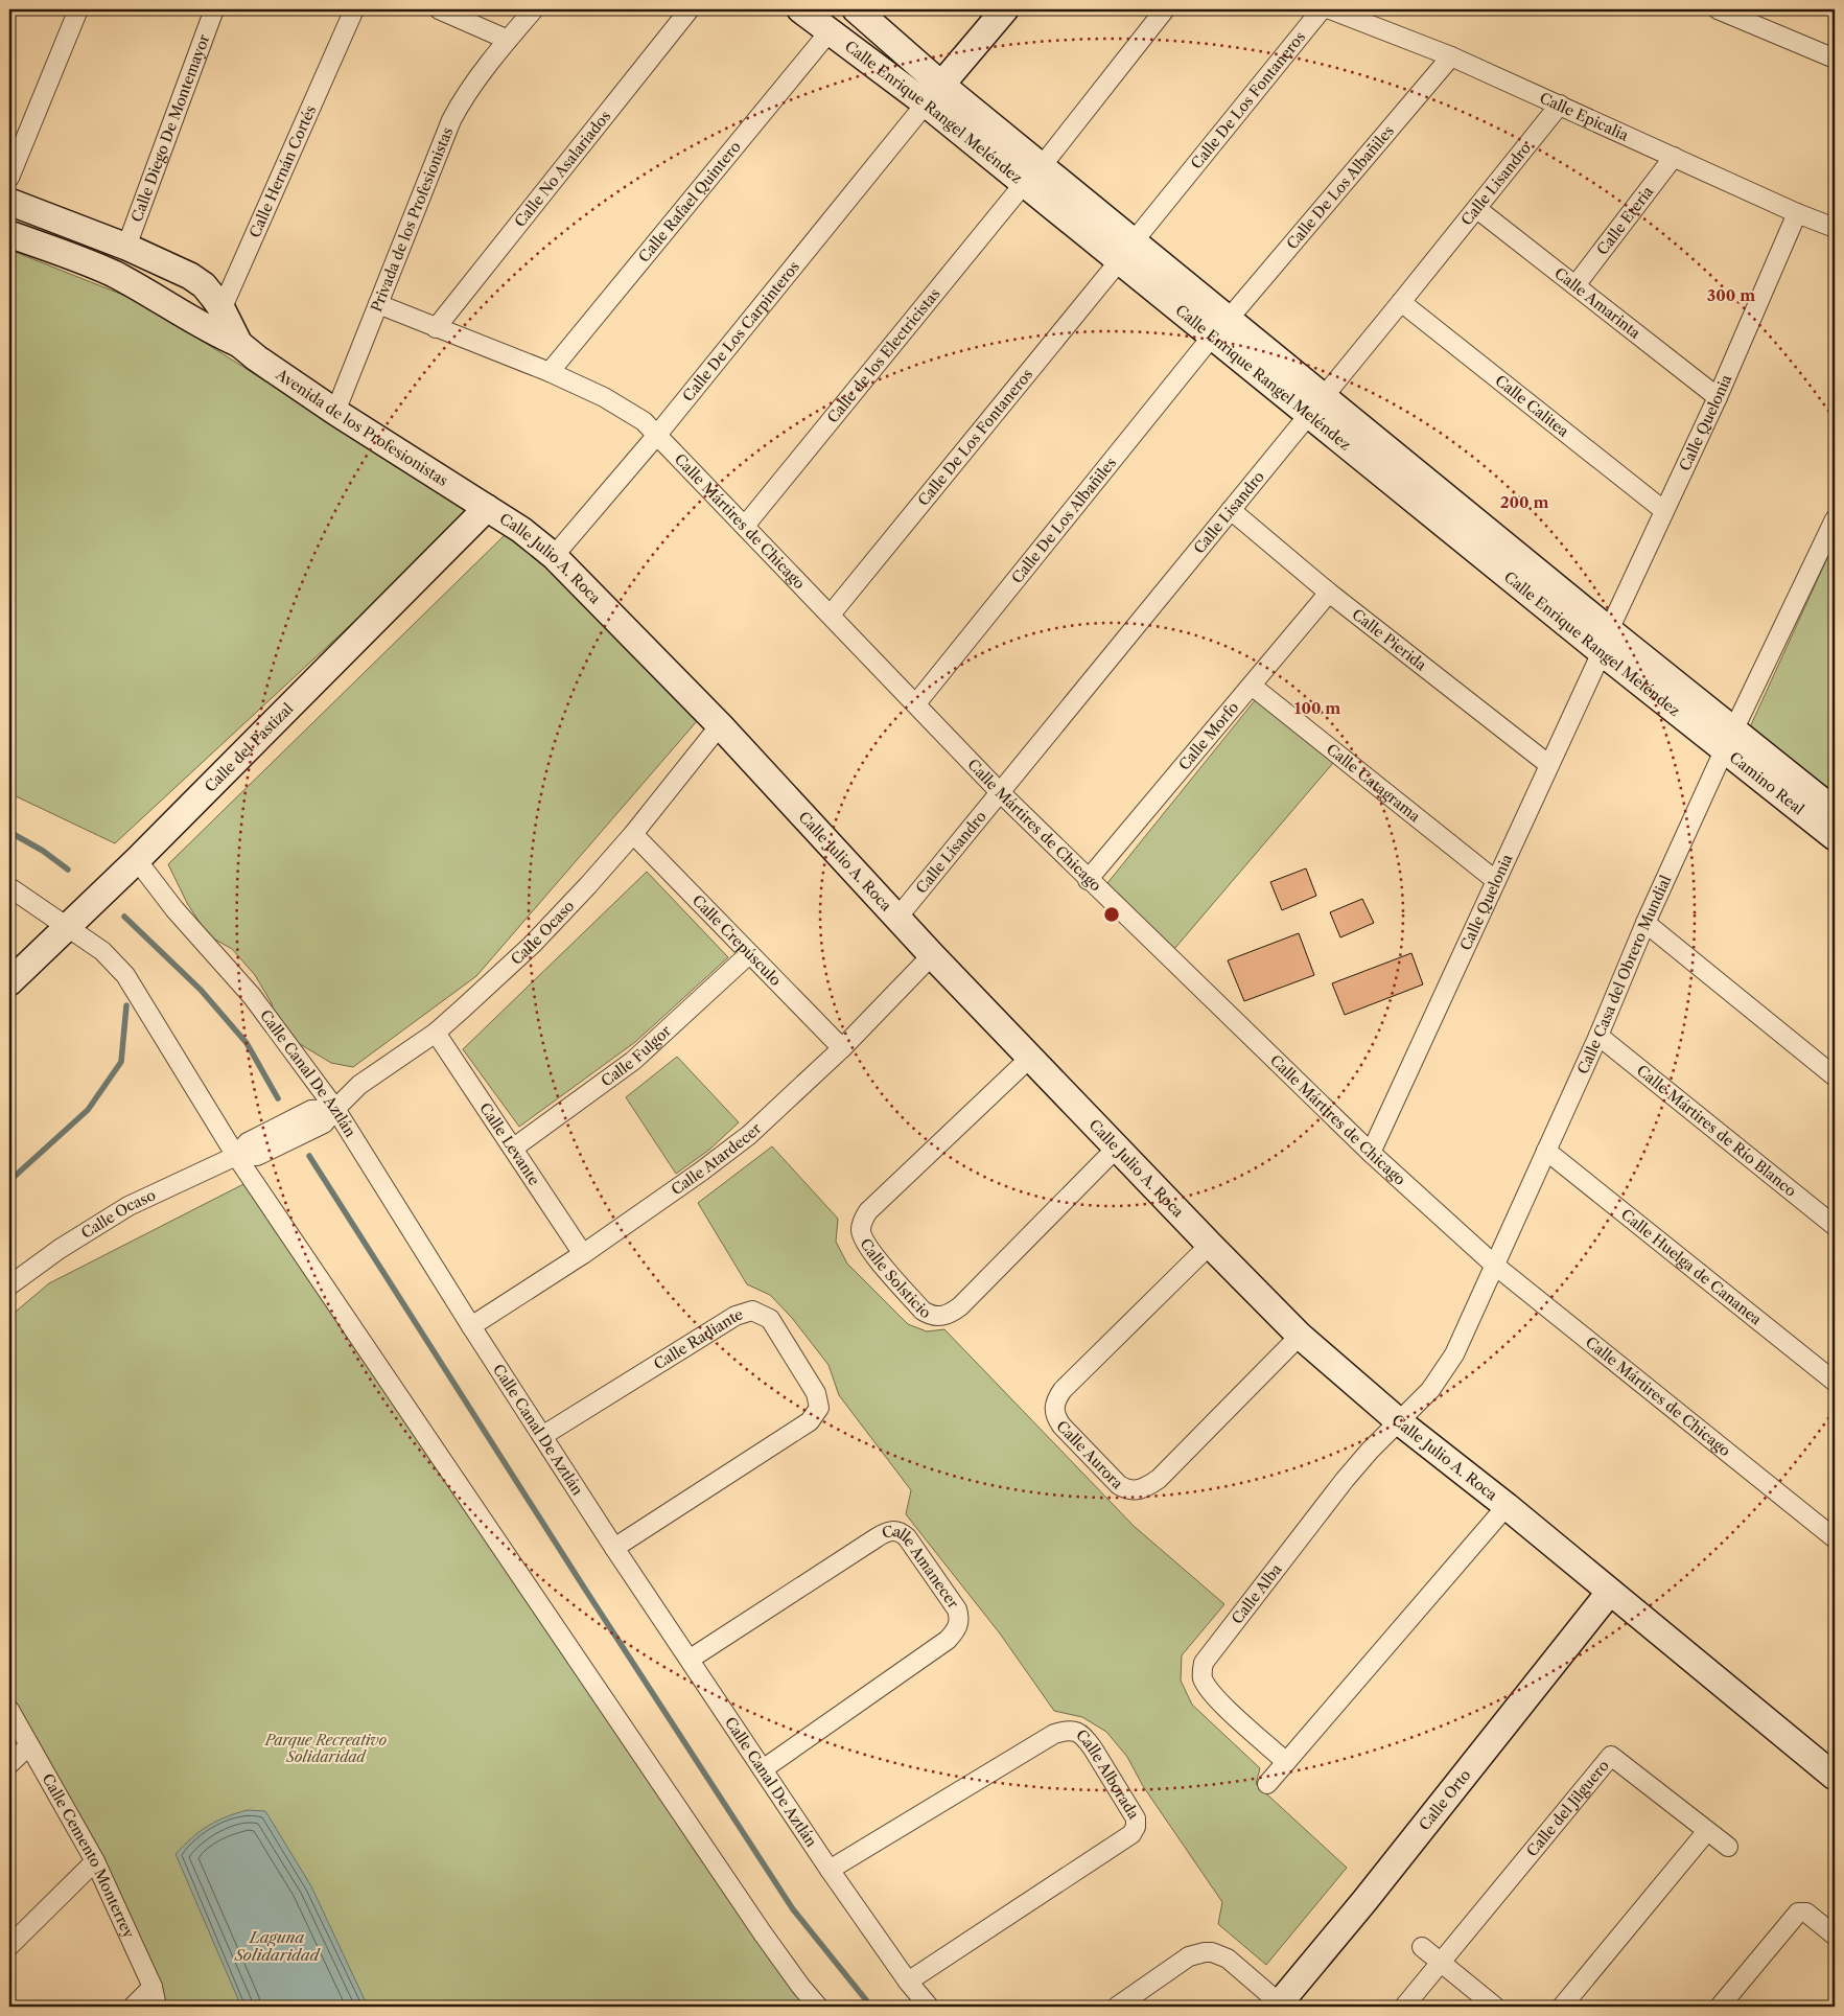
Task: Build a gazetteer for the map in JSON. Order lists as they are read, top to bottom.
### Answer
{
  "streets": {
    "street": [
      "Calle De Los Fontaneros",
      "Calle Enrique Rangel Meléndez",
      "Calle Epicalia",
      "Calle Diego De Montemayor",
      "Calle No Asalariados",
      "Calle Hernán Cortés",
      "Calle Lisandro",
      "Calle De Los Albañiles",
      "Calle Rafael Quintero",
      "Privada de los Profesionistas",
      "Calle Eteria",
      "Calle Amarinta",
      "Calle De Los Carpinteros",
      "Calle de los Electricistas",
      "Calle Calitea",
      "Calle Quelonia",
      "Avenida de los Profesionistas",
      "Calle Mártires de Chicago",
      "Calle Julio A. Roca",
      "Calle Pierida",
      "Calle Morfo",
      "Calle del Pastizal",
      "Calle Catagrama",
      "Camino Real",
      "Calle Ocaso",
      "Calle Crepúsculo",
      "Calle Casa del Obrero Mundial",
      "Calle Fulgor",
      "Calle Canal De Aztlán",
      "Calle Mártires de Río Blanco",
      "Calle Levante",
      "Calle Atardecer",
      "Calle Huelga de Cananea",
      "Calle Solsticio",
      "Calle Radiante",
      "Calle Aurora",
      "Calle Amanecer",
      "Calle Alba",
      "Calle Alborada",
      "Calle Orto",
      "Calle del Jilguero",
      "Calle Cemento Monterrey"
    ]
  },
  "crossings": [
    ["Calle De Los Fontaneros", "Calle Enrique Rangel Meléndez"],
    ["Calle De Los Fontaneros", "Calle Mártires de Chicago"],
    ["Calle Enrique Rangel Meléndez", "Calle Lisandro"],
    ["Calle Enrique Rangel Meléndez", "Calle De Los Albañiles"],
    ["Calle Enrique Rangel Meléndez", "Calle Rafael Quintero"],
    ["Calle Enrique Rangel Meléndez", "Calle De Los Carpinteros"],
    ["Calle Enrique Rangel Meléndez", "Calle de los Electricistas"],
    ["Calle Enrique Rangel Meléndez", "Calle Quelonia"],
    ["Calle Enrique Rangel Meléndez", "Camino Real"],
    ["Calle Enrique Rangel Meléndez", "Calle Casa del Obrero Mundial"],
    ["Calle Epicalia", "Calle Lisandro"],
    ["Calle Epicalia", "Calle De Los Albañiles"],
    ["Calle Epicalia", "Calle Eteria"],
    ["Calle Epicalia", "Calle Quelonia"],
    ["Calle Diego De Montemayor", "Avenida de los Profesionistas"],
    ["Calle No Asalariados", "Calle Mártires de Chicago"],
    ["Calle Hernán Cortés", "Avenida de los Profesionistas"],
    ["Calle Lisandro", "Calle Amarinta"],
    ["Calle Lisandro", "Calle Calitea"],
    ["Calle Lisandro", "Calle Mártires de Chicago"],
    ["Calle Lisandro", "Calle Julio A. Roca"],
    ["Calle Lisandro", "Calle Pierida"],
    ["Calle De Los Albañiles", "Calle Mártires de Chicago"],
    ["Calle Rafael Quintero", "Calle Mártires de Chicago"],
    ["Privada de los Profesionistas", "Avenida de los Profesionistas"],
    ["Privada de los Profesionistas", "Calle Mártires de Chicago"],
    ["Calle Eteria", "Calle Amarinta"],
    ["Calle Amarinta", "Calle Quelonia"],
    ["Calle De Los Carpinteros", "Calle Mártires de Chicago"],
    ["Calle De Los Carpinteros", "Calle Julio A. Roca"],
    ["Calle de los Electricistas", "Calle Mártires de Chicago"],
    ["Calle Calitea", "Calle Quelonia"],
    ["Calle Quelonia", "Calle Mártires de Chicago"],
    ["Calle Quelonia", "Calle Pierida"],
    ["Calle Quelonia", "Calle Catagrama"],
    ["Avenida de los Profesionistas", "Calle Julio A. Roca"],
    ["Avenida de los Profesionistas", "Calle del Pastizal"],
    ["Calle Mártires de Chicago", "Calle Morfo"],
    ["Calle Mártires de Chicago", "Calle Casa del Obrero Mundial"],
    ["Calle Julio A. Roca", "Calle del Pastizal"],
    ["Calle Julio A. Roca", "Calle Ocaso"],
    ["Calle Julio A. Roca", "Calle Casa del Obrero Mundial"],
    ["Calle Julio A. Roca", "Calle Atardecer"],
    ["Calle Julio A. Roca", "Calle Solsticio"],
    ["Calle Julio A. Roca", "Calle Aurora"],
    ["Calle Julio A. Roca", "Calle Alba"],
    ["Calle Julio A. Roca", "Calle Orto"],
    ["Calle Pierida", "Calle Morfo"],
    ["Calle Morfo", "Calle Catagrama"],
    ["Calle del Pastizal", "Calle Canal De Aztlán"],
    ["Camino Real", "Calle Casa del Obrero Mundial"],
    ["Calle Ocaso", "Calle Crepúsculo"],
    ["Calle Ocaso", "Calle Canal De Aztlán"],
    ["Calle Ocaso", "Calle Levante"],
    ["Calle Crepúsculo", "Calle Fulgor"],
    ["Calle Crepúsculo", "Calle Atardecer"],
    ["Calle Casa del Obrero Mundial", "Calle Mártires de Río Blanco"],
    ["Calle Casa del Obrero Mundial", "Calle Huelga de Cananea"],
    ["Calle Casa del Obrero Mundial", "Calle Alba"],
    ["Calle Fulgor", "Calle Levante"],
    ["Calle Canal De Aztlán", "Calle Atardecer"],
    ["Calle Canal De Aztlán", "Calle Radiante"],
    ["Calle Canal De Aztlán", "Calle Amanecer"],
    ["Calle Canal De Aztlán", "Calle Alborada"],
    ["Calle Levante", "Calle Atardecer"]
  ],
  "water": ["Laguna Solidaridad"],
  "parks": ["Parque Recreativo Solidaridad"],
  "rings": ["300 m", "200 m", "100 m"]
}
